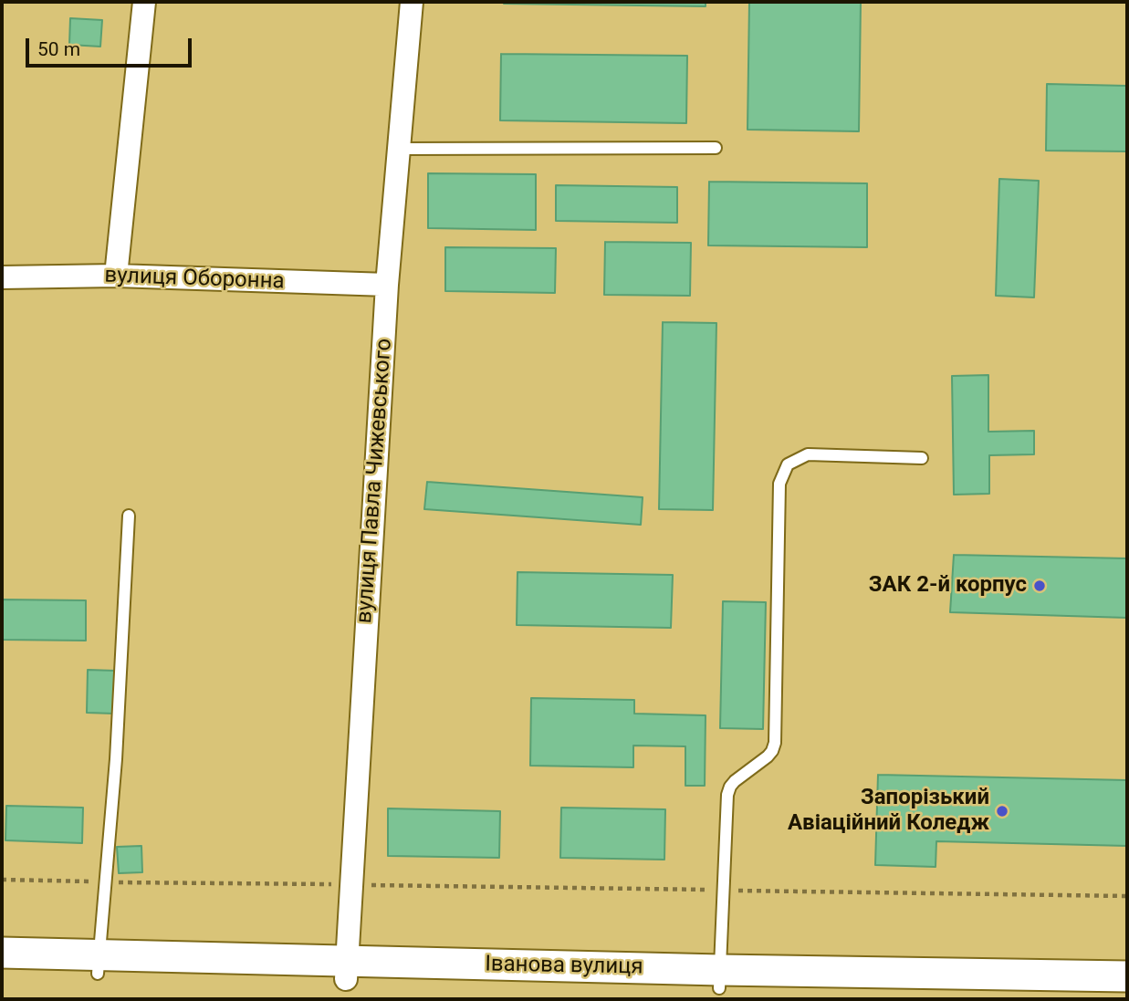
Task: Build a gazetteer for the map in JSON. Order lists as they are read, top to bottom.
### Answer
{
  "streets": {
    "main road": ["Іванова вулиця"],
    "street": ["вулиця Оборонна", "вулиця Павла Чижевського"]
  },
  "crossings": [
    ["вулиця Оборонна", "вулиця Павла Чижевського"],
    ["вулиця Павла Чижевського", "Іванова вулиця"]
  ],
  "places": ["ЗАК 2-й корпус", "Запорізький Авіаційний Коледж"],
  "scale_bar": "50 m"
}
